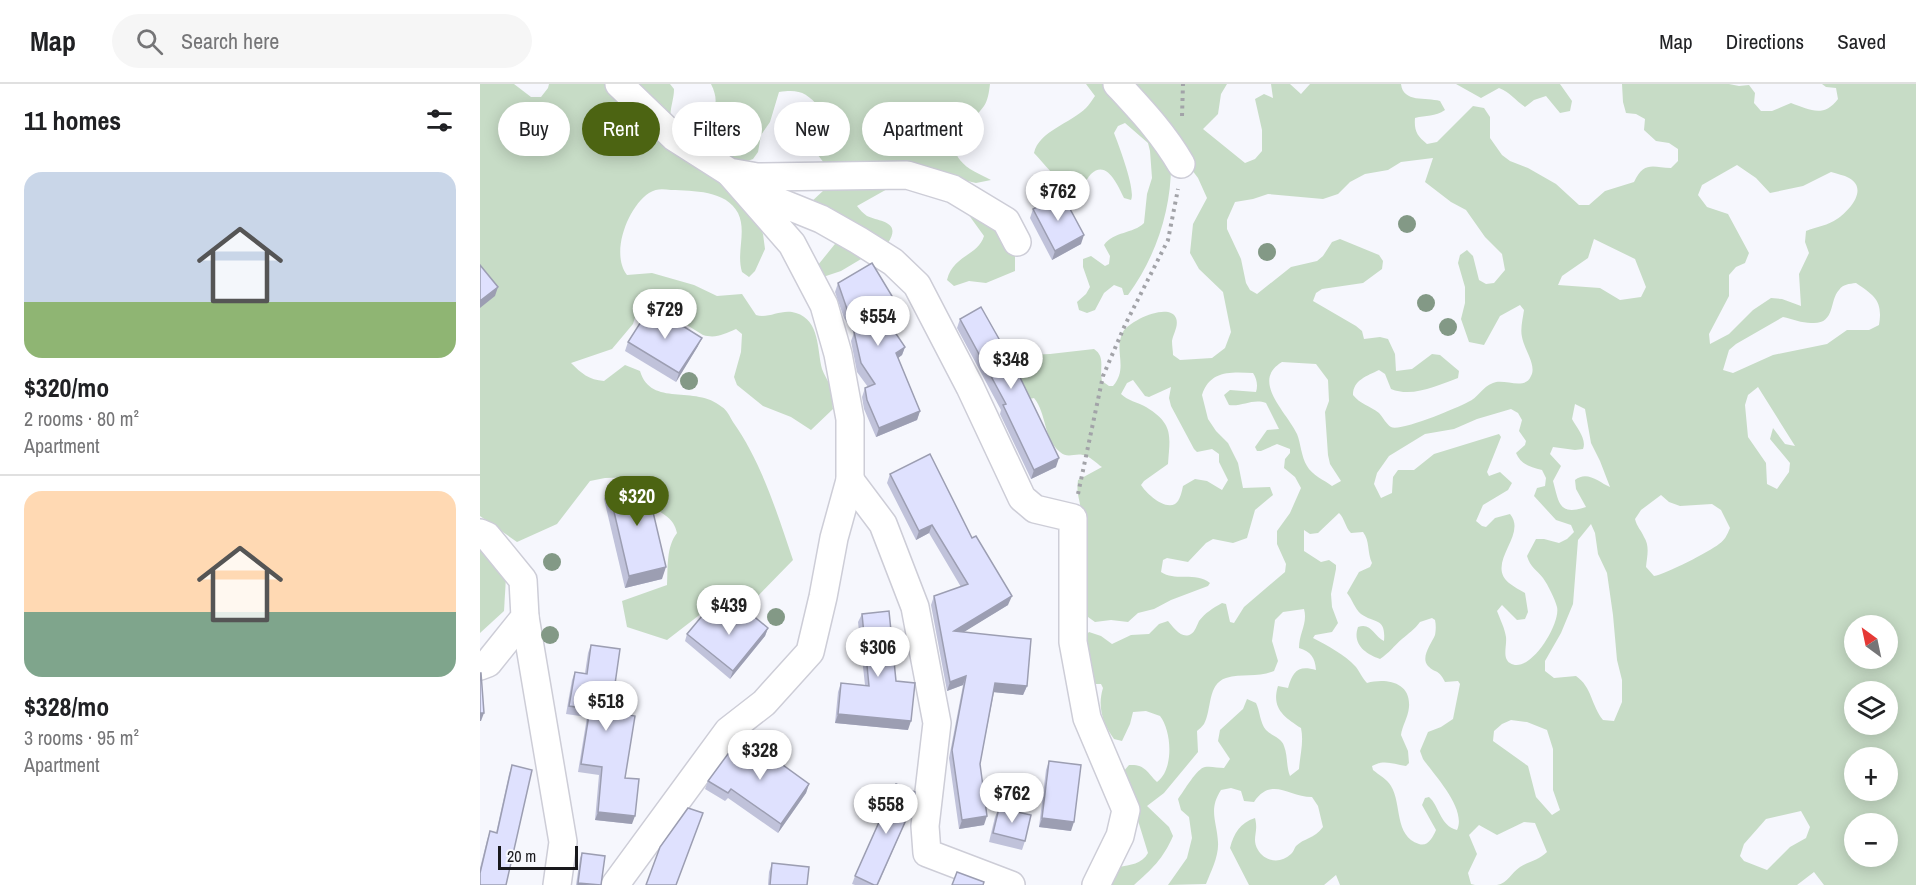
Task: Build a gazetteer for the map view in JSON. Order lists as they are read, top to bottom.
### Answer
{
  "scale_bar": "20 m",
  "north": "top left",
  "page": {
    "header": "Map",
    "search": "Search here",
    "nav": ["Map", "Directions", "Saved"],
    "heading": "11 homes",
    "chip": [
      "Buy",
      "Rent",
      "Filters",
      "New",
      "Apartment"
    ],
    "list": [
      {
        "name": "$320/mo",
        "note": "2 rooms · 80 m² · Apartment"
      },
      {
        "name": "$328/mo",
        "note": "3 rooms · 95 m² · Apartment"
      }
    ],
    "price": [
      "$762",
      "$729",
      "$554",
      "$348",
      "$320",
      "$439",
      "$306",
      "$518",
      "$328",
      "$762",
      "$558"
    ],
    "map_buttons": ["+", "−"],
    "scale": "20 m"
  }
}
